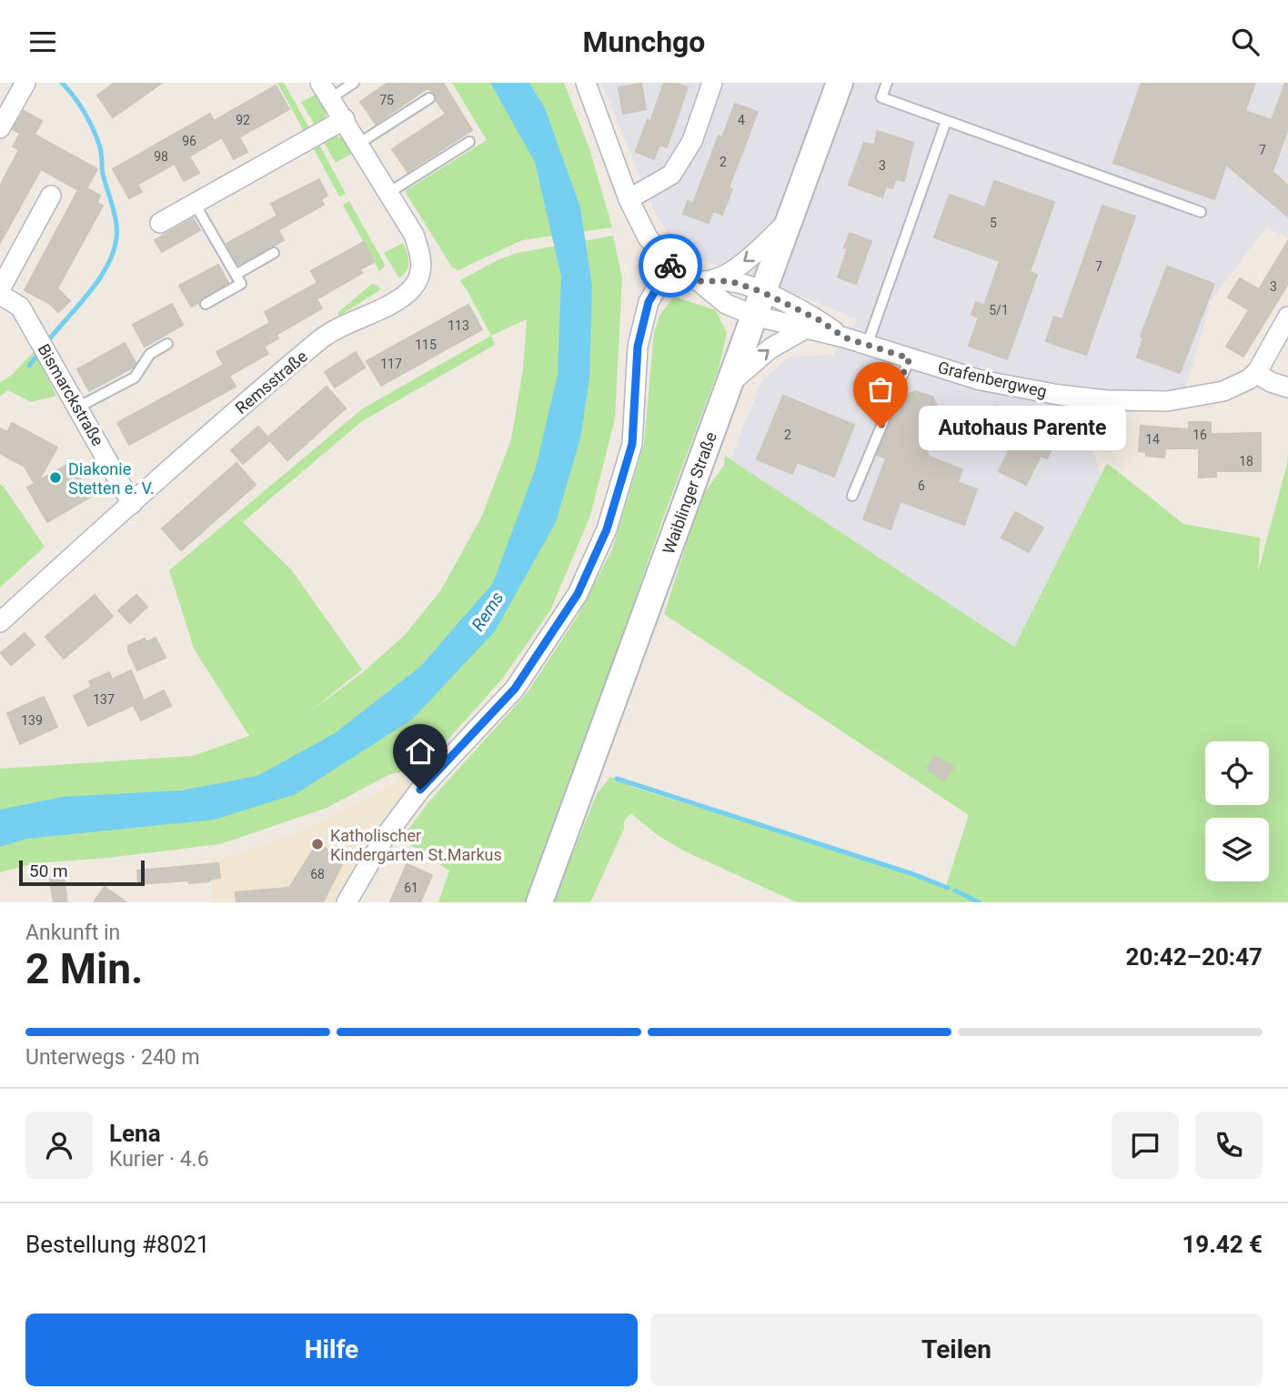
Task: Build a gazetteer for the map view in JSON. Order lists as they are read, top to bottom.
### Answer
{
  "streets": {
    "main road": ["Waiblinger Straße"],
    "street": ["Grafenbergweg", "Remsstraße", "Bismarckstraße"]
  },
  "crossings": [
    ["Grafenbergweg", "Waiblinger Straße"],
    ["Remsstraße", "Bismarckstraße"]
  ],
  "water": ["Rems"],
  "places": ["Autohaus Parente", "Diakonie Stetten e. V.", "Katholischer Kindergarten St.Markus"],
  "house_numbers": [
    "75",
    "92",
    "4",
    "96",
    "7",
    "98",
    "2",
    "3",
    "5",
    "7",
    "3",
    "5/1",
    "113",
    "115",
    "117",
    "2",
    "16",
    "14",
    "18",
    "6",
    "137",
    "139",
    "68",
    "61"
  ],
  "scale_bar": "50 m",
  "page": {
    "header": "Munchgo",
    "bubble": "Autohaus Parente",
    "scale": "50 m",
    "heading": ["2 Min.", "Ankunft in", "20:42–20:47"],
    "panel": [
      "Lena",
      "Kurier · 4.6",
      "Bestellung #8021",
      "19.42 €"
    ],
    "bar": "Unterwegs · 240 m",
    "buttons": ["Hilfe", "Teilen"]
  }
}
